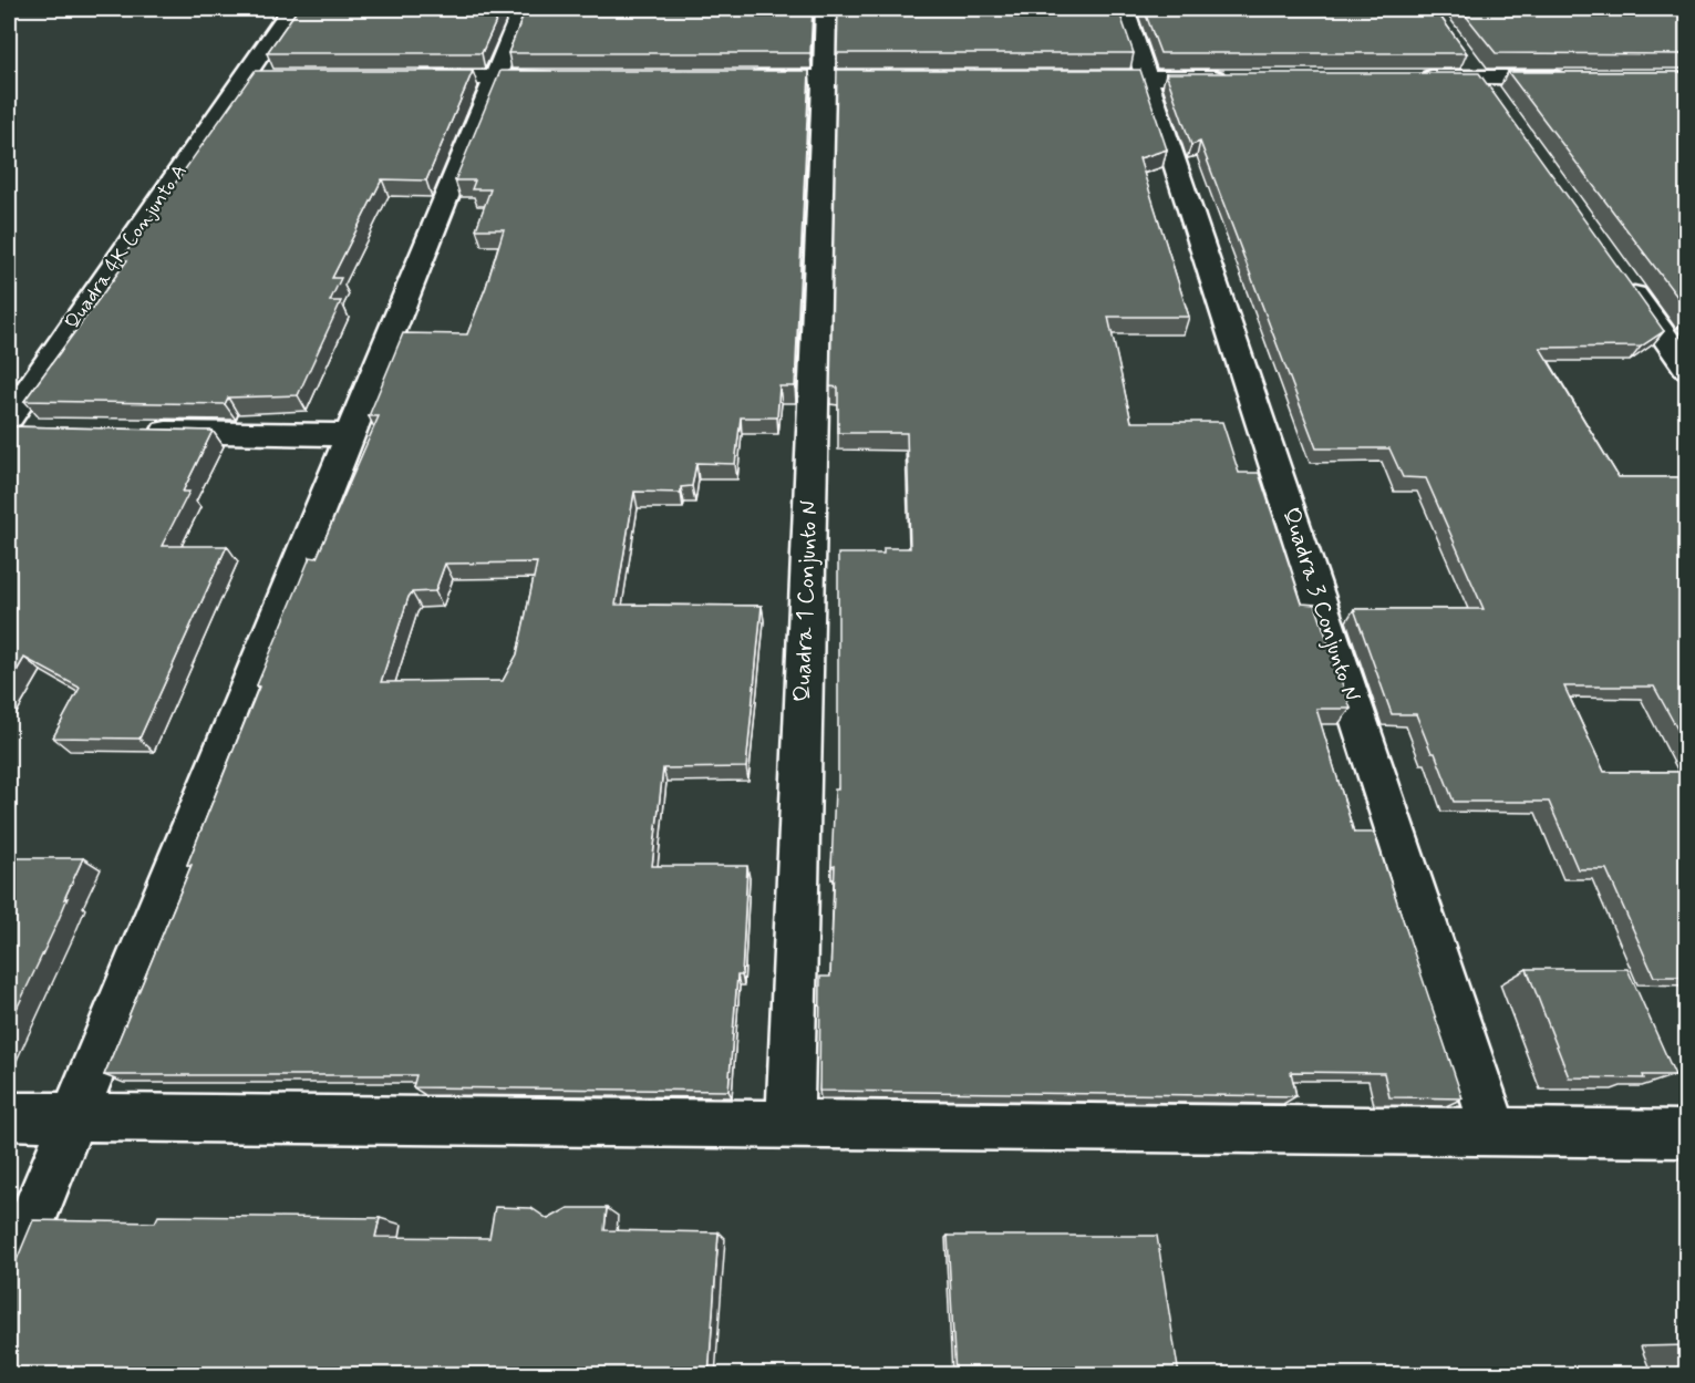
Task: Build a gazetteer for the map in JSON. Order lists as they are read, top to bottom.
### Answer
{
  "streets": {
    "street": ["Quadra 4K Conjunto A", "Quadra 1 Conjunto N", "Quadra 3 Conjunto N"]
  }
}
